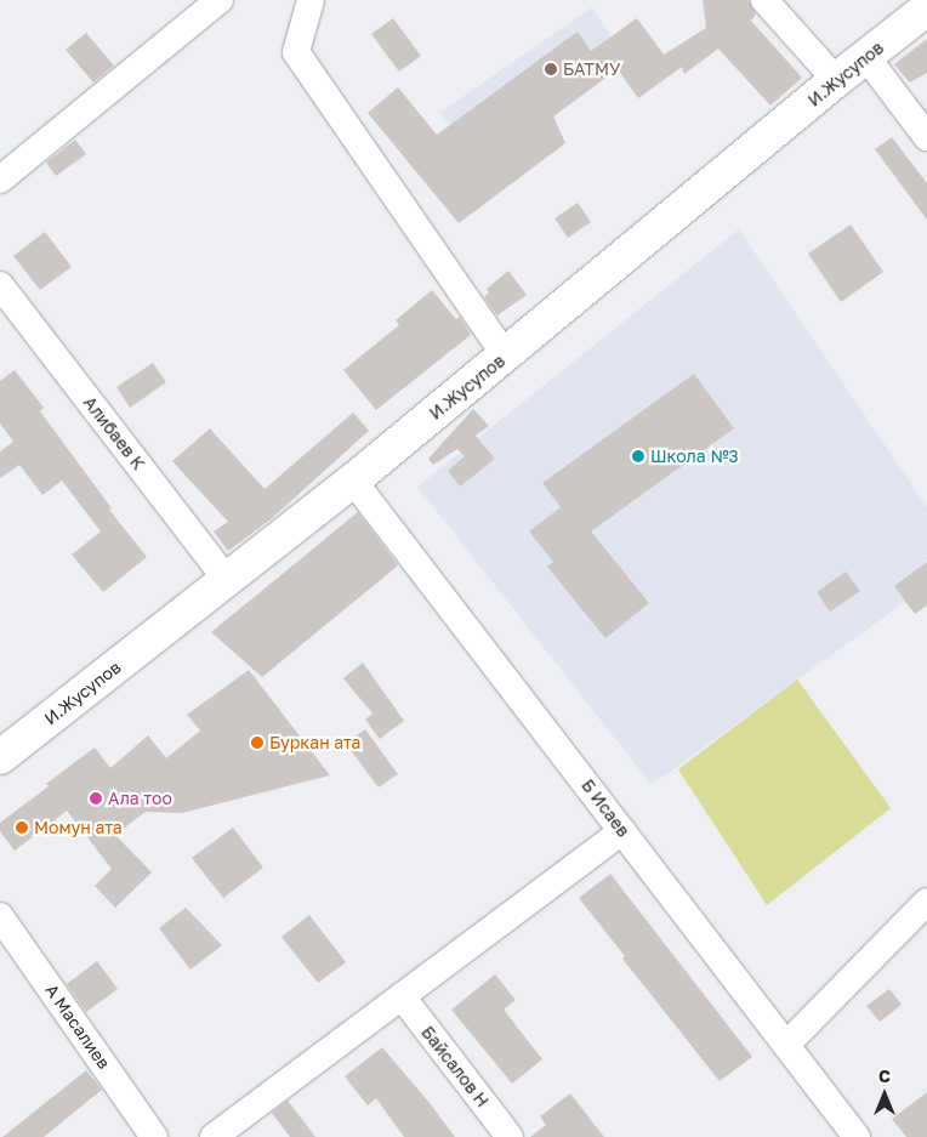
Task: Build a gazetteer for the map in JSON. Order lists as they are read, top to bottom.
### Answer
{
  "streets": {
    "street": [
      "И.Жусупов",
      "Алибаев К",
      "Б Исаев",
      "А Масалиев",
      "Байсалов Н"
    ]
  },
  "crossings": [
    ["И.Жусупов", "Алибаев К"],
    ["И.Жусупов", "Б Исаев"]
  ],
  "places": [
    "БАТМУ",
    "Школа №3",
    "Буркан ата",
    "Ала тоо",
    "Момун ата"
  ],
  "north": "top"
}
